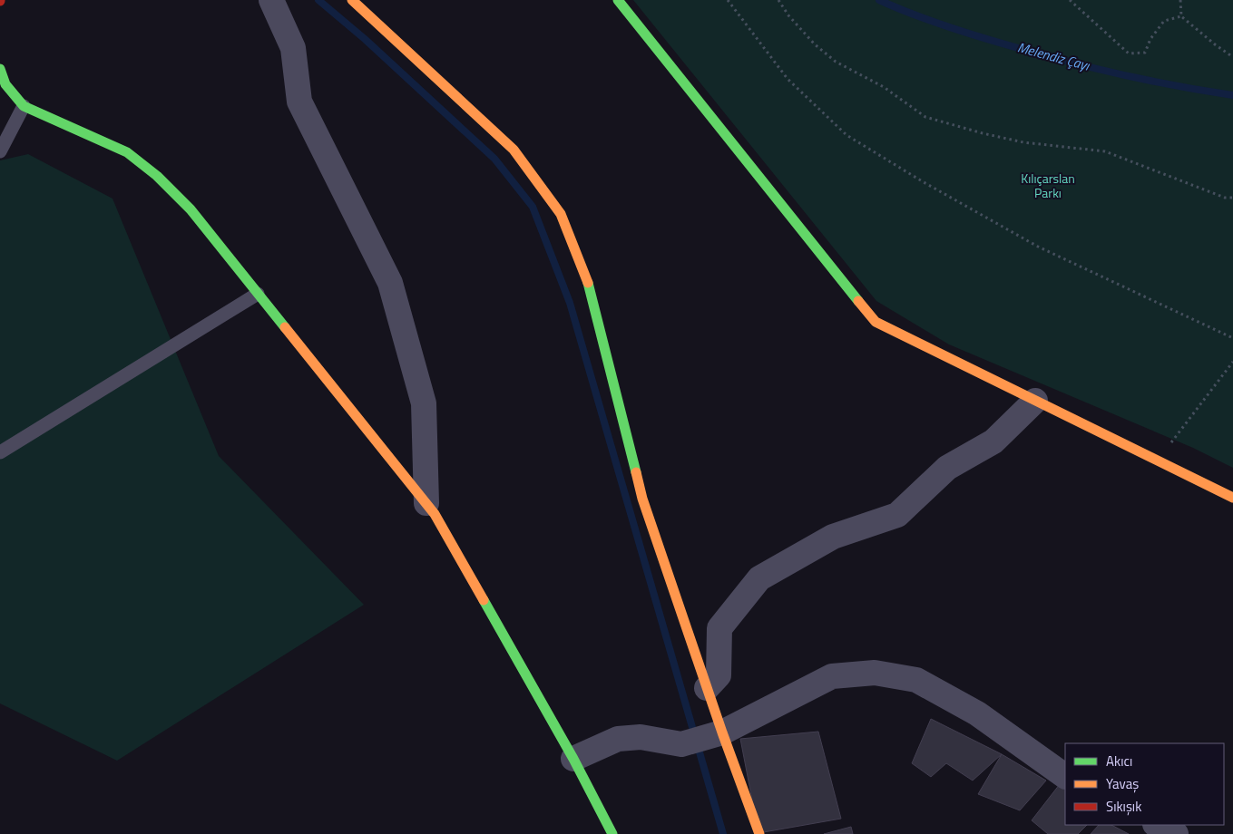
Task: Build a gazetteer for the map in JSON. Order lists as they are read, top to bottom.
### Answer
{
  "water": ["Melendiz Çayı"],
  "parks": ["Kılıçarslan Parkı"],
  "legend": ["Akıcı", "Yavaş", "Sıkışık"]
}
